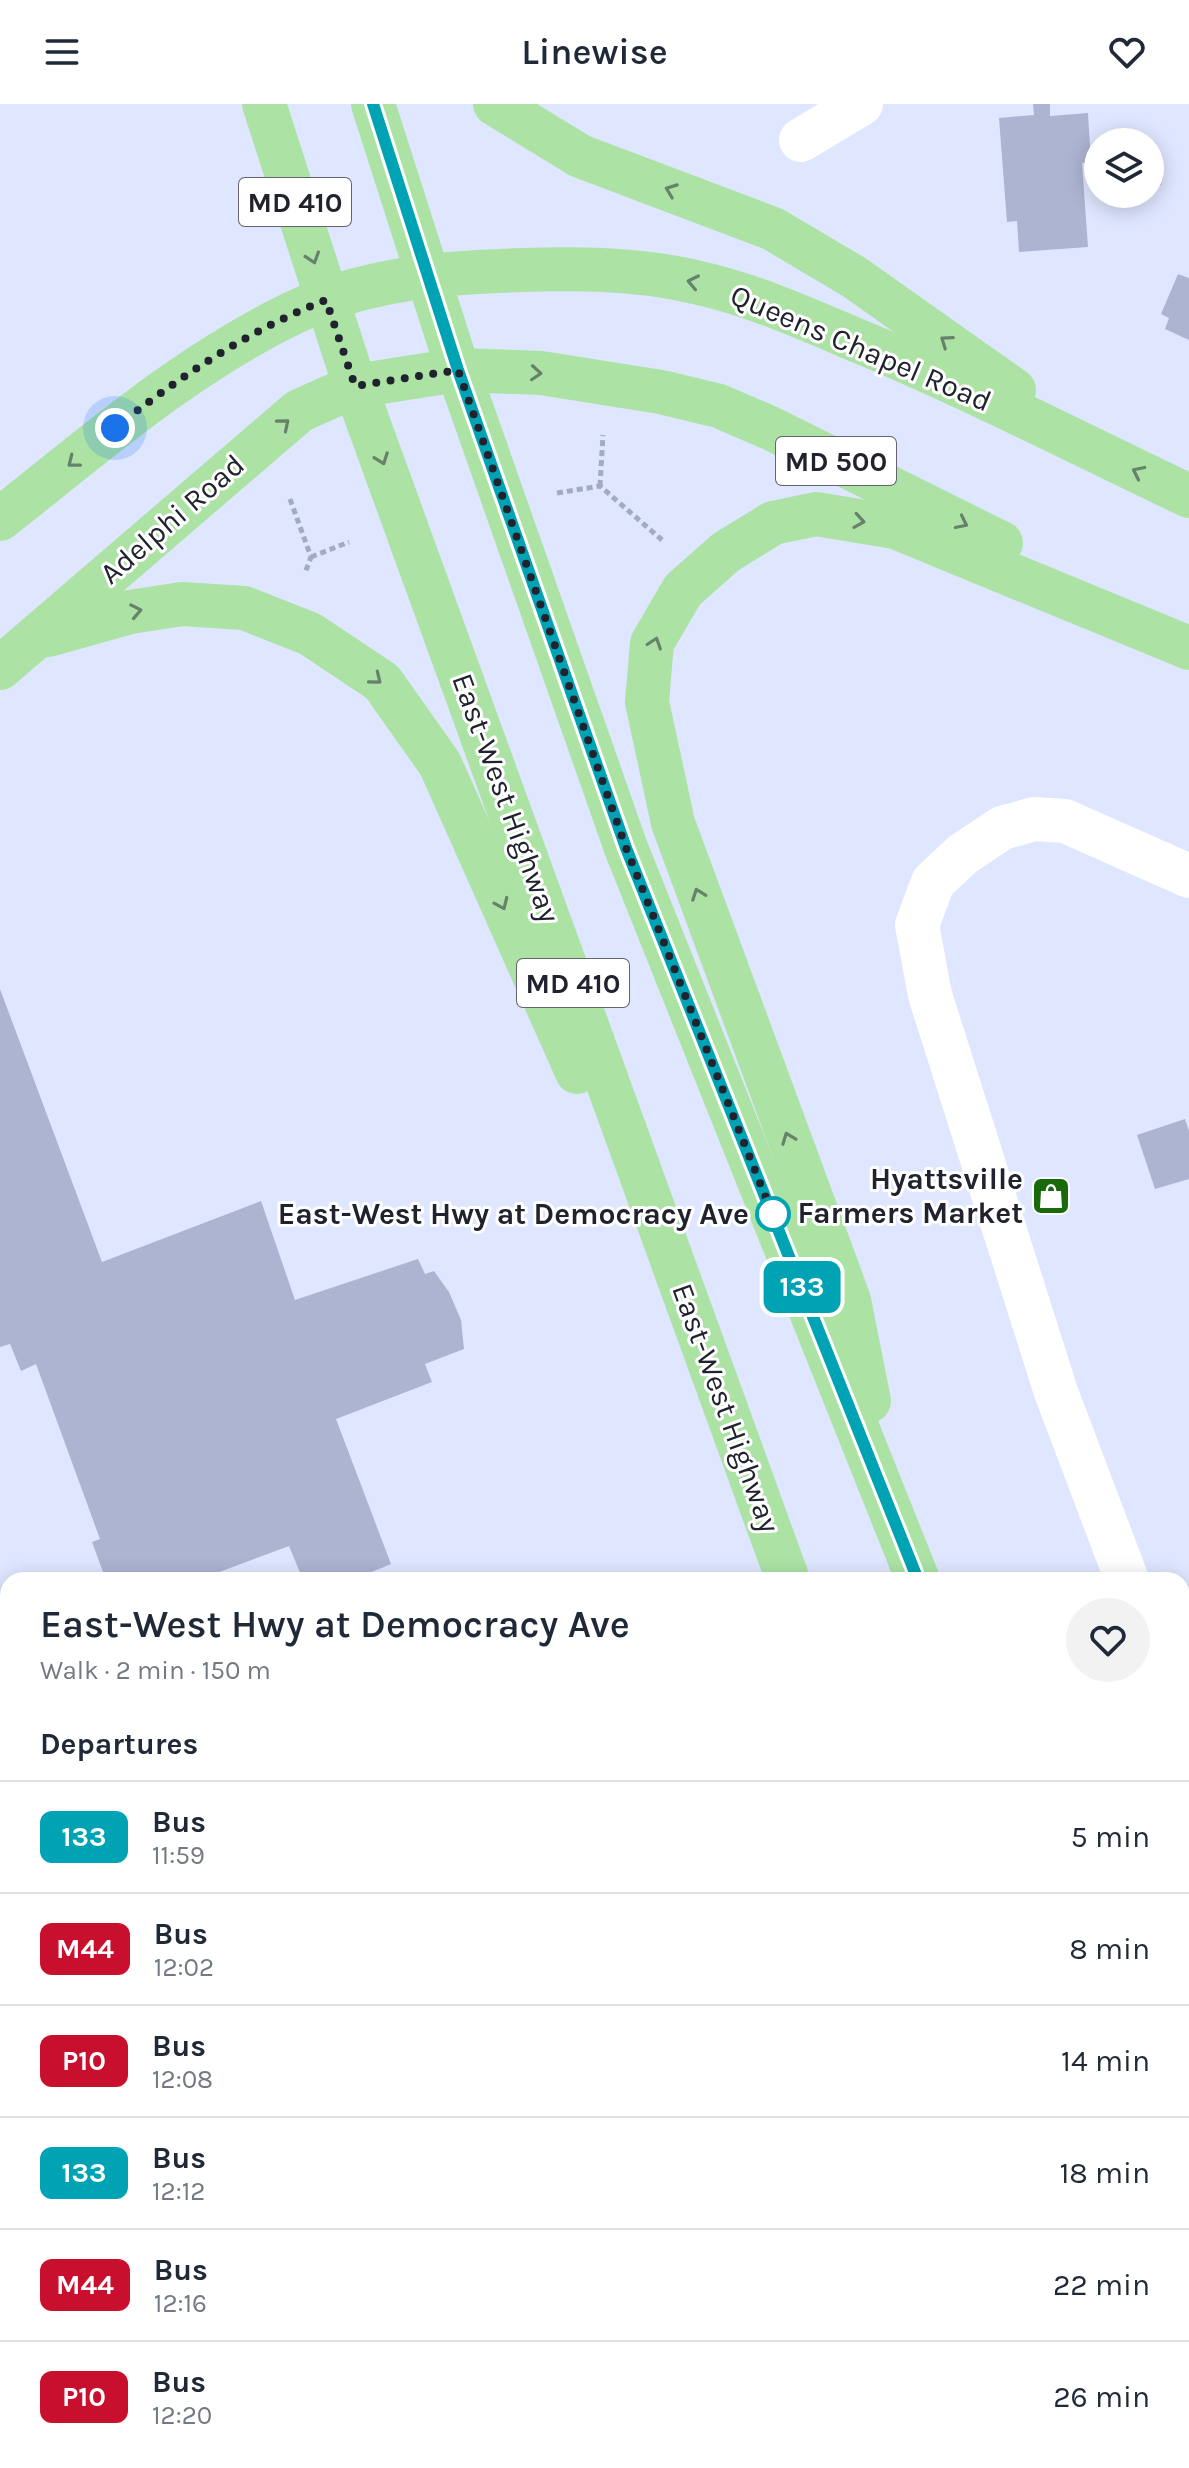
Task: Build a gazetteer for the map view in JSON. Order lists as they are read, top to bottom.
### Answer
{
  "streets": {
    "main road": [
      "MD 410",
      "Queens Chapel Road",
      "MD 500",
      "Adelphi Road",
      "East-West Highway"
    ]
  },
  "crossings": [
    ["MD 410", "Queens Chapel Road"],
    ["MD 410", "MD 500"],
    ["Queens Chapel Road", "East-West Highway"],
    ["MD 500", "Adelphi Road"],
    ["MD 500", "East-West Highway"],
    ["Adelphi Road", "East-West Highway"]
  ],
  "places": {
    "shop": ["Hyattsville Farmers Market"],
    "other": ["East-West Hwy at Democracy Ave"]
  },
  "lines": ["bus line 133"],
  "page": {
    "header": "Linewise",
    "on_map": "133",
    "heading": [
      ["East-West Hwy at Democracy Ave", "Walk · 2 min · 150 m"],
      "Departures"
    ],
    "list": [
      {
        "mark": "133",
        "name": "Bus",
        "note": "11:59",
        "value": "5 min"
      },
      {
        "mark": "M44",
        "name": "Bus",
        "note": "12:02",
        "value": "8 min"
      },
      {
        "mark": "P10",
        "name": "Bus",
        "note": "12:08",
        "value": "14 min"
      },
      {
        "mark": "133",
        "name": "Bus",
        "note": "12:12",
        "value": "18 min"
      },
      {
        "mark": "M44",
        "name": "Bus",
        "note": "12:16",
        "value": "22 min"
      },
      {
        "mark": "P10",
        "name": "Bus",
        "note": "12:20",
        "value": "26 min"
      }
    ]
  }
}
